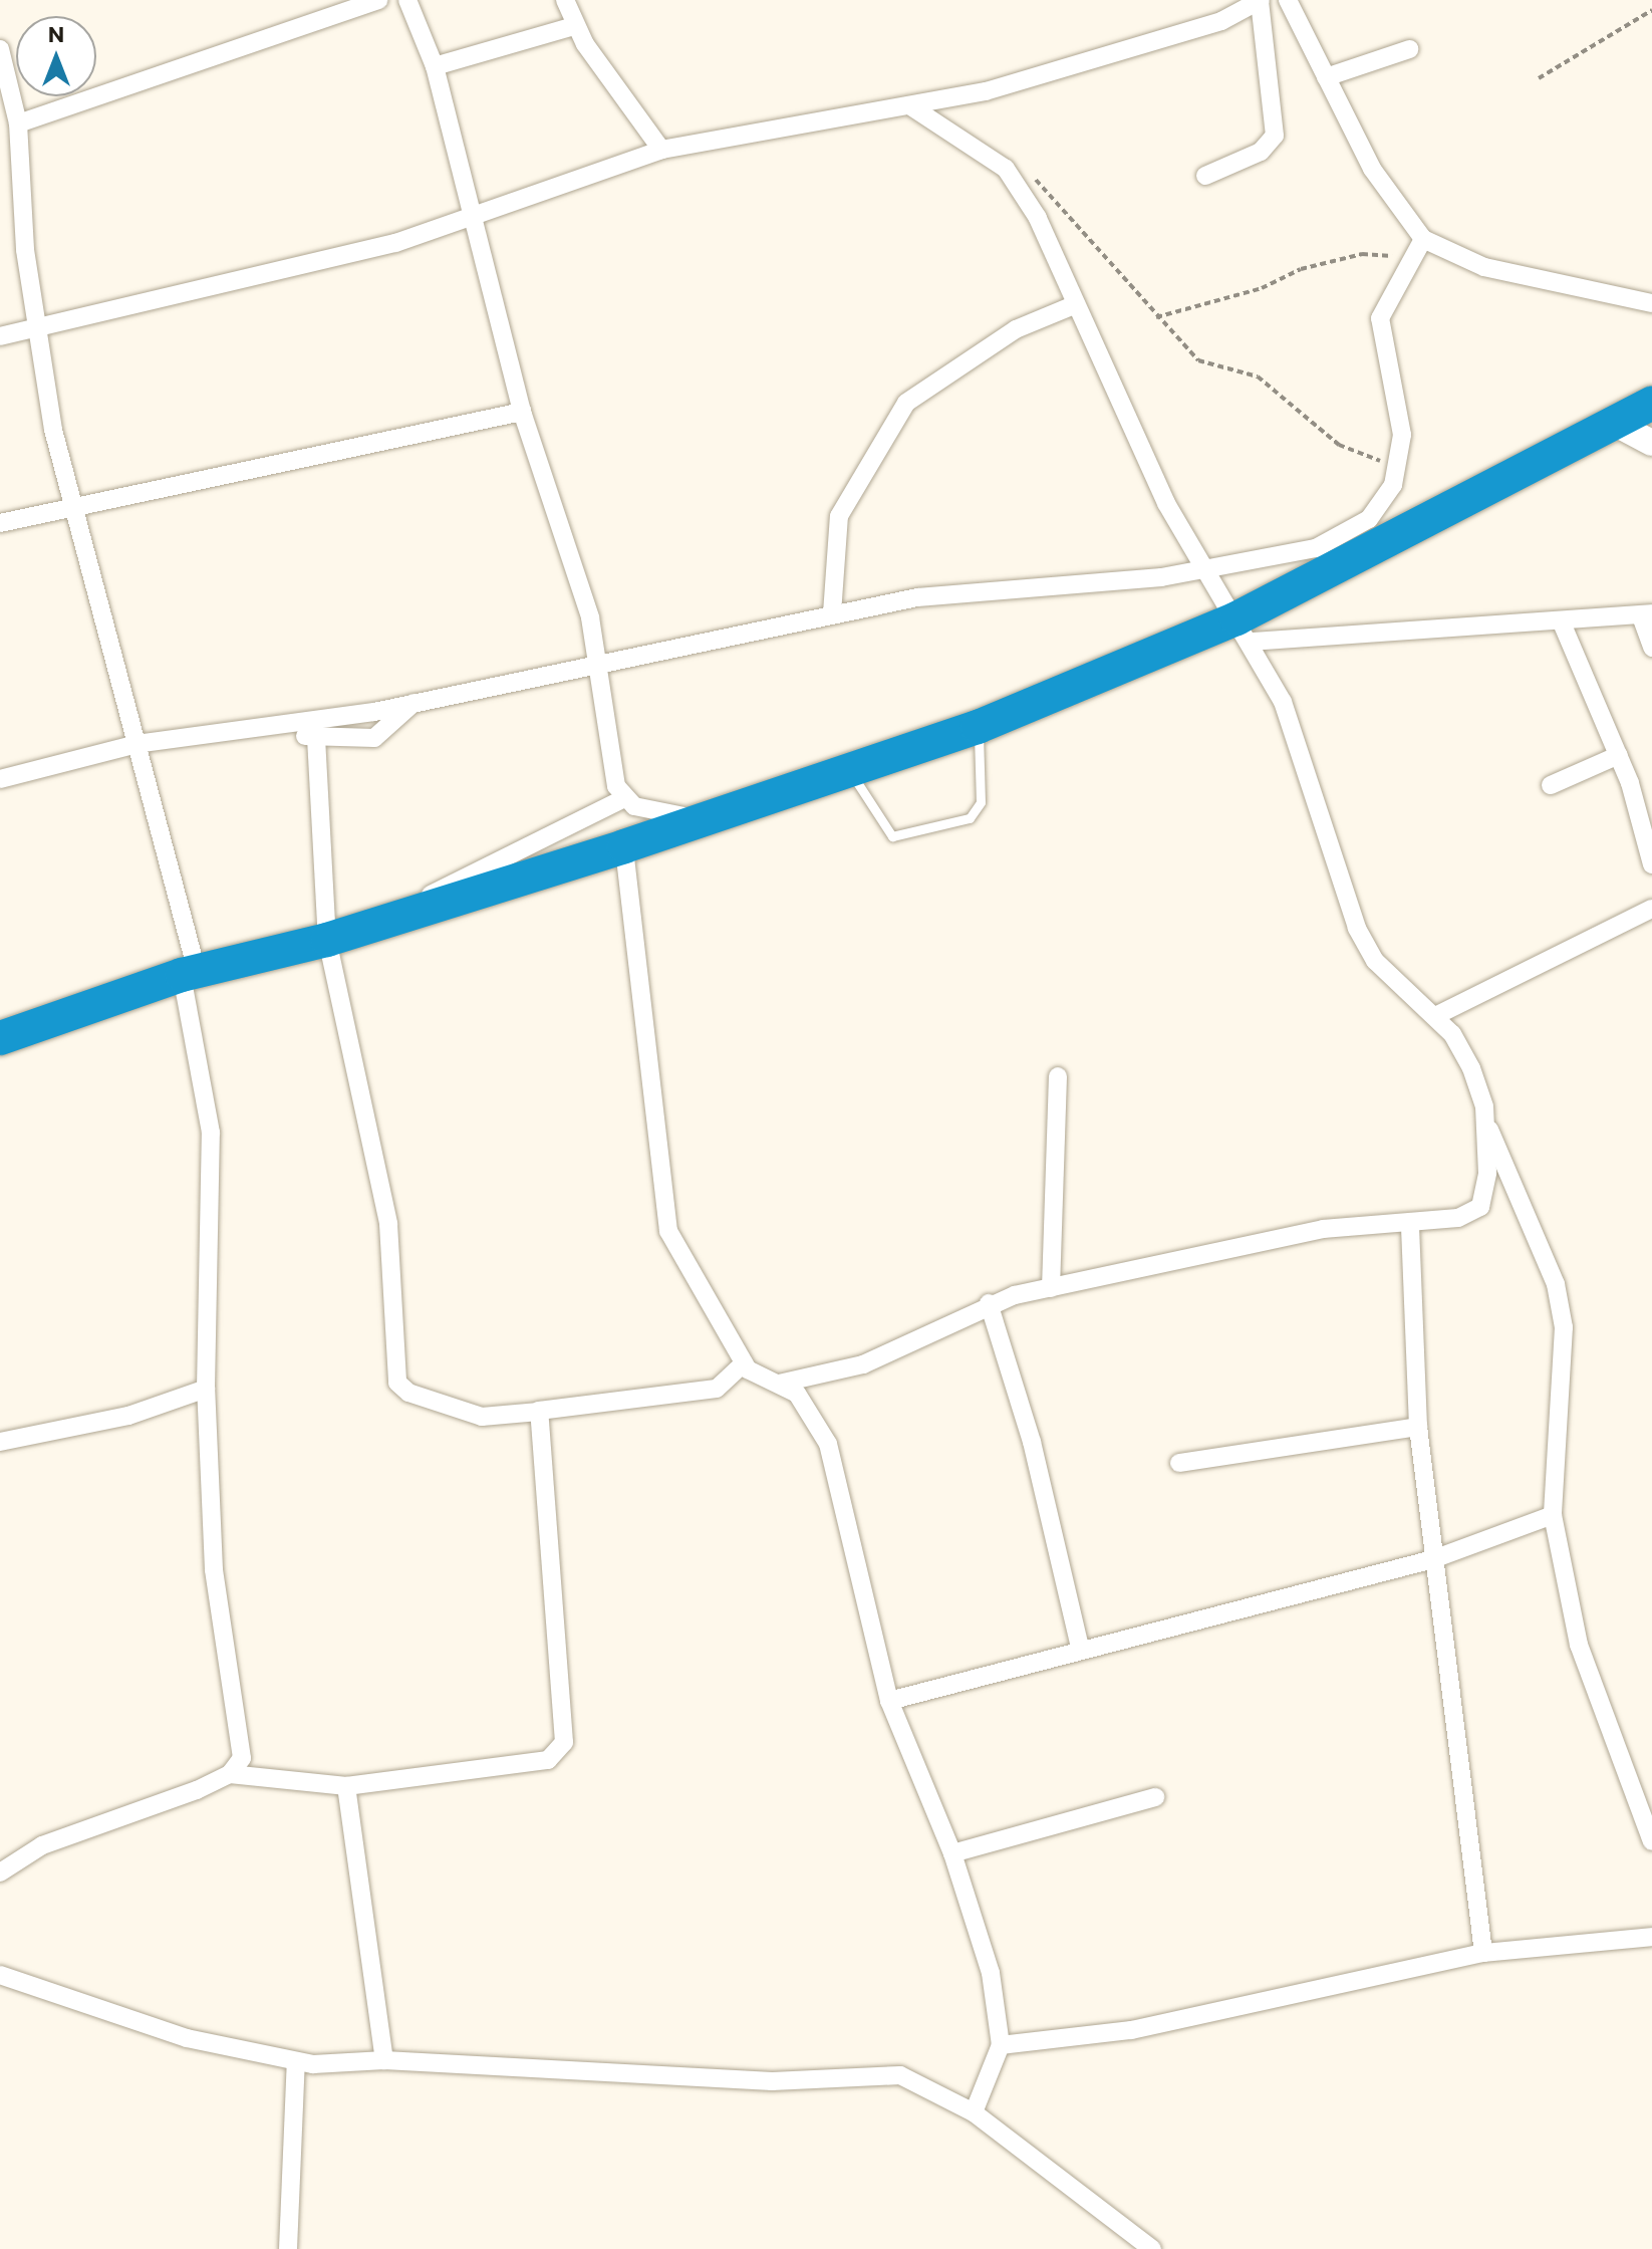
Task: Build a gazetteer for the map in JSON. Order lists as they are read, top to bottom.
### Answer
{
  "north": "top"
}
